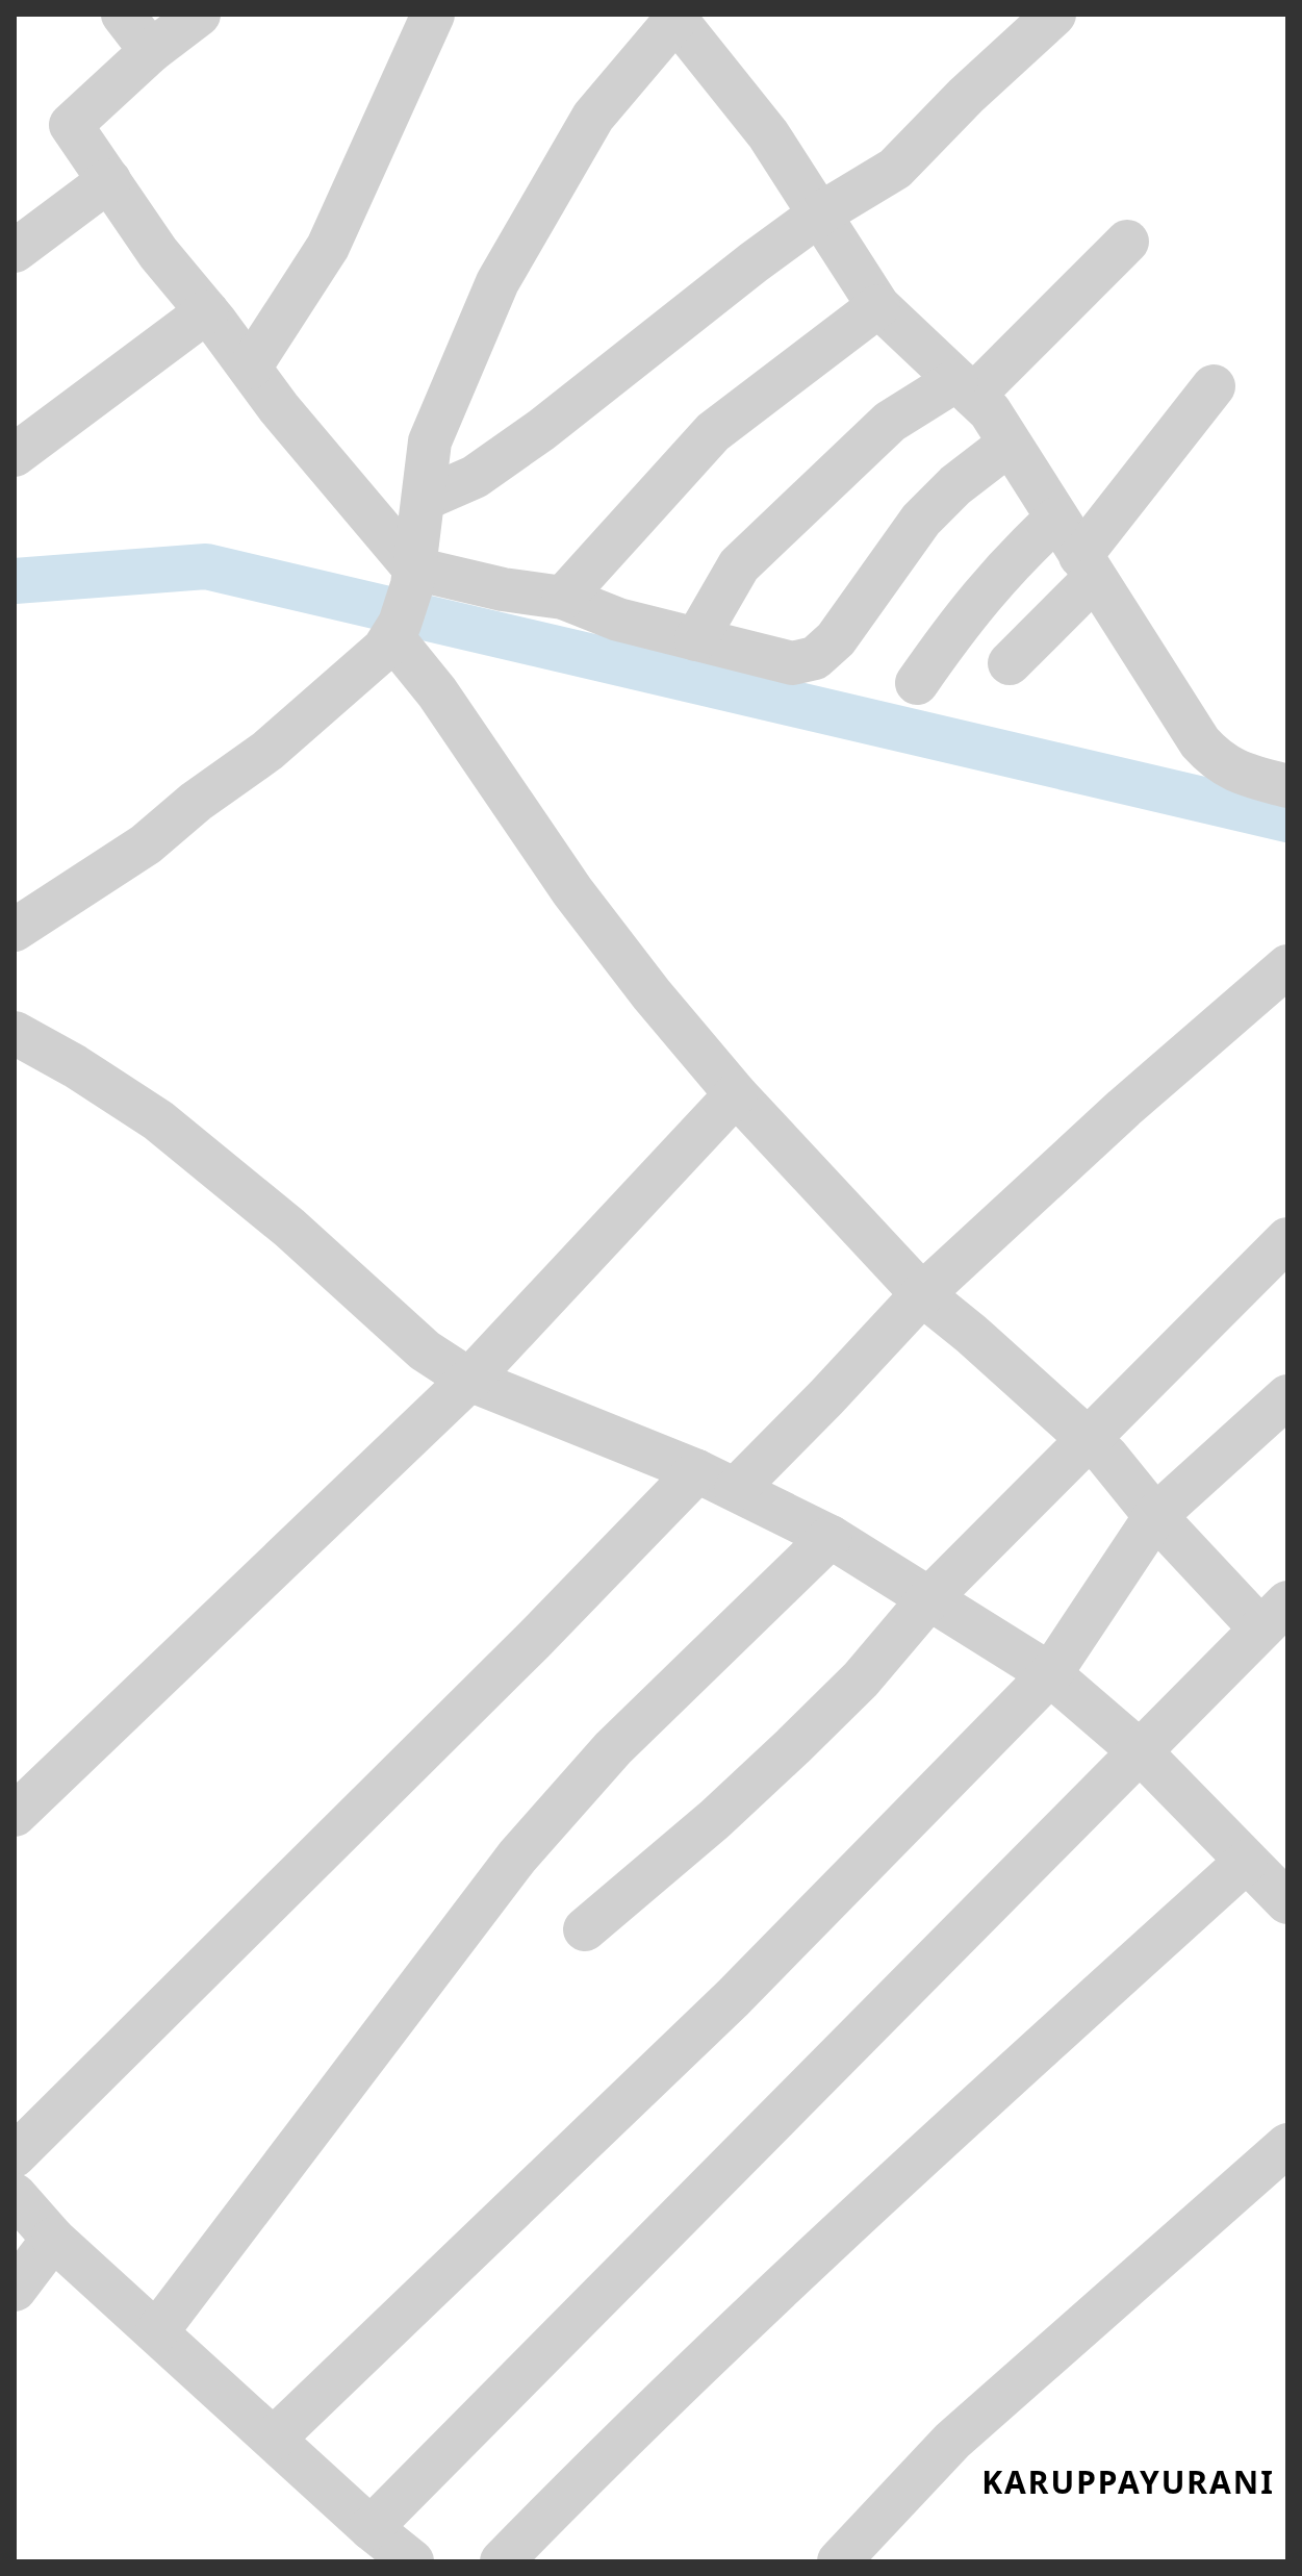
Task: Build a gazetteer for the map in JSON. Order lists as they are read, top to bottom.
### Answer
{
  "districts": ["KARUPPAYURANI"]
}
